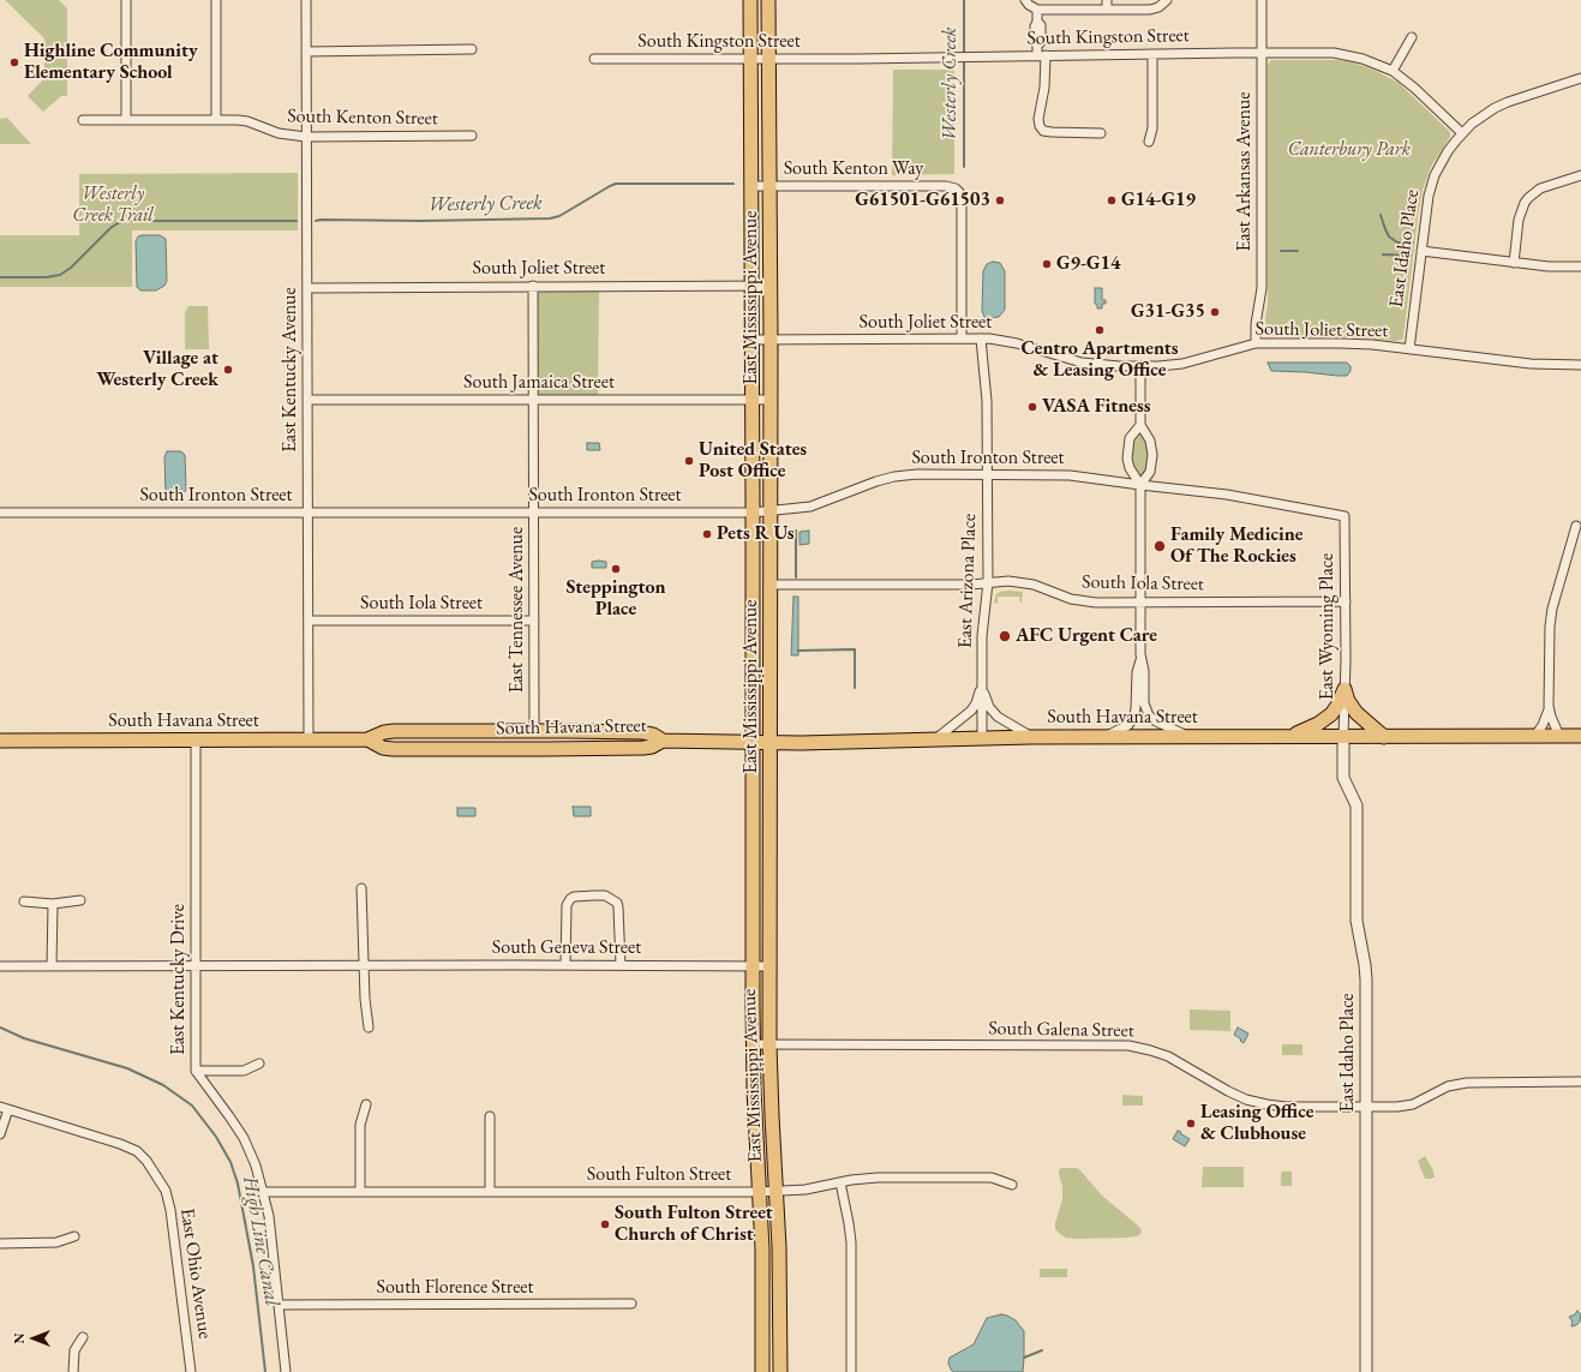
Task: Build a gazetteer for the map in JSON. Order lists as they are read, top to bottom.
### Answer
{
  "streets": {
    "main road": ["East Mississippi Avenue", "South Havana Street"],
    "street": [
      "South Kingston Street",
      "South Kenton Street",
      "South Kenton Way",
      "East Arkansas Avenue",
      "East Idaho Place",
      "South Joliet Street",
      "East Kentucky Avenue",
      "South Jamaica Street",
      "South Ironton Street",
      "East Arizona Place",
      "South Iola Street",
      "East Tennessee Avenue",
      "East Wyoming Place",
      "South Geneva Street",
      "East Kentucky Drive",
      "South Galena Street",
      "South Fulton Street",
      "East Ohio Avenue",
      "South Florence Street"
    ]
  },
  "crossings": [
    ["South Kingston Street", "East Arkansas Avenue"],
    ["South Kingston Street", "East Idaho Place"],
    ["South Kingston Street", "East Mississippi Avenue"],
    ["South Kenton Street", "East Kentucky Avenue"],
    ["South Kenton Way", "South Joliet Street"],
    ["South Kenton Way", "East Mississippi Avenue"],
    ["East Arkansas Avenue", "South Joliet Street"],
    ["East Idaho Place", "South Joliet Street"],
    ["East Idaho Place", "East Wyoming Place"],
    ["East Idaho Place", "South Havana Street"],
    ["East Idaho Place", "South Galena Street"],
    ["South Joliet Street", "East Mississippi Avenue"],
    ["South Joliet Street", "East Kentucky Avenue"],
    ["South Joliet Street", "East Arizona Place"],
    ["South Joliet Street", "East Tennessee Avenue"],
    ["East Mississippi Avenue", "South Jamaica Street"],
    ["East Mississippi Avenue", "South Ironton Street"],
    ["East Mississippi Avenue", "South Iola Street"],
    ["East Mississippi Avenue", "South Havana Street"],
    ["East Mississippi Avenue", "South Geneva Street"],
    ["East Mississippi Avenue", "South Galena Street"],
    ["East Mississippi Avenue", "South Fulton Street"],
    ["East Kentucky Avenue", "South Jamaica Street"],
    ["East Kentucky Avenue", "South Ironton Street"],
    ["East Kentucky Avenue", "South Iola Street"],
    ["East Kentucky Avenue", "South Havana Street"],
    ["South Jamaica Street", "East Tennessee Avenue"],
    ["South Ironton Street", "East Arizona Place"],
    ["South Ironton Street", "East Tennessee Avenue"],
    ["South Ironton Street", "East Wyoming Place"],
    ["East Arizona Place", "South Iola Street"],
    ["East Arizona Place", "South Havana Street"],
    ["South Iola Street", "East Tennessee Avenue"],
    ["South Iola Street", "East Wyoming Place"],
    ["East Tennessee Avenue", "South Havana Street"],
    ["East Wyoming Place", "South Havana Street"],
    ["South Havana Street", "East Kentucky Drive"],
    ["South Geneva Street", "East Kentucky Drive"],
    ["East Kentucky Drive", "South Fulton Street"],
    ["East Kentucky Drive", "South Florence Street"]
  ],
  "water": ["Westerly Creek", "High Line Canal"],
  "parks": ["Canterbury Park", "Westerly Creek Trail"],
  "places": [
    "Highline Community Elementary School",
    "G61501-G61503",
    "G14-G19",
    "G9-G14",
    "G31-G35",
    "Centro Apartments & Leasing Office",
    "Village at Westerly Creek",
    "VASA Fitness",
    "United States Post Office",
    "Pets R Us",
    "Family Medicine Of The Rockies",
    "Steppington Place",
    "AFC Urgent Care",
    "Leasing Office & Clubhouse",
    "South Fulton Street Church of Christ"
  ],
  "north": "left"
}
